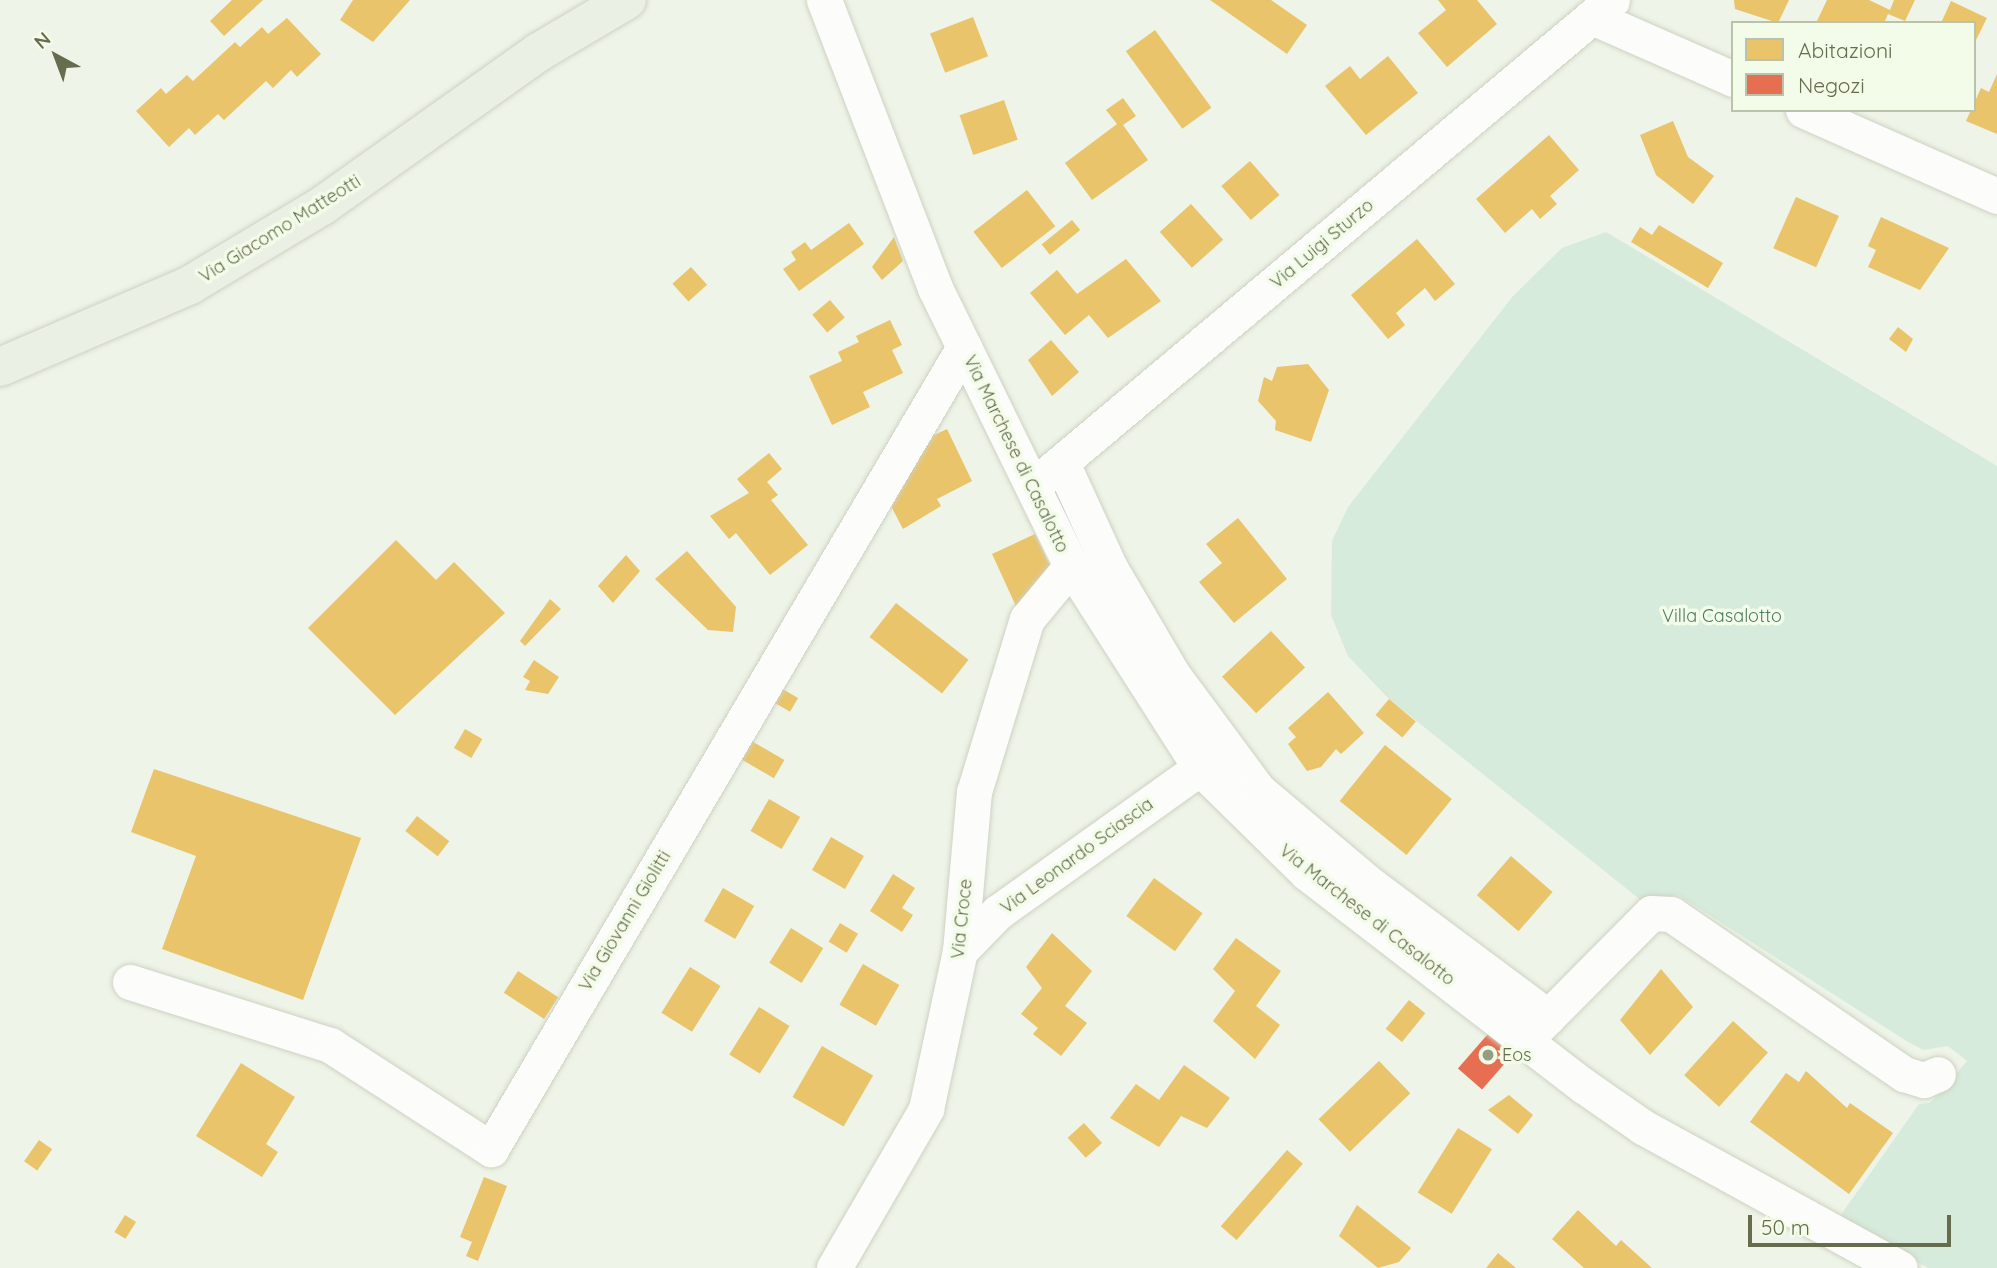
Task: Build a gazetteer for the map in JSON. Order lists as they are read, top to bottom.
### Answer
{
  "streets": {
    "main road": ["Via Giacomo Matteotti"],
    "street": [
      "Via Luigi Sturzo",
      "Via Marchese di Casalotto",
      "Via Leonardo Sciascia",
      "Via Croce",
      "Via Giovanni Giolitti"
    ]
  },
  "crossings": [
    ["Via Luigi Sturzo", "Via Marchese di Casalotto"],
    ["Via Marchese di Casalotto", "Via Leonardo Sciascia"],
    ["Via Marchese di Casalotto", "Via Croce"],
    ["Via Marchese di Casalotto", "Via Giovanni Giolitti"],
    ["Via Leonardo Sciascia", "Via Croce"]
  ],
  "parks": ["Villa Casalotto"],
  "places": ["Eos"],
  "legend": ["Abitazioni", "Negozi"],
  "scale_bar": "50 m",
  "north": "top left"
}
